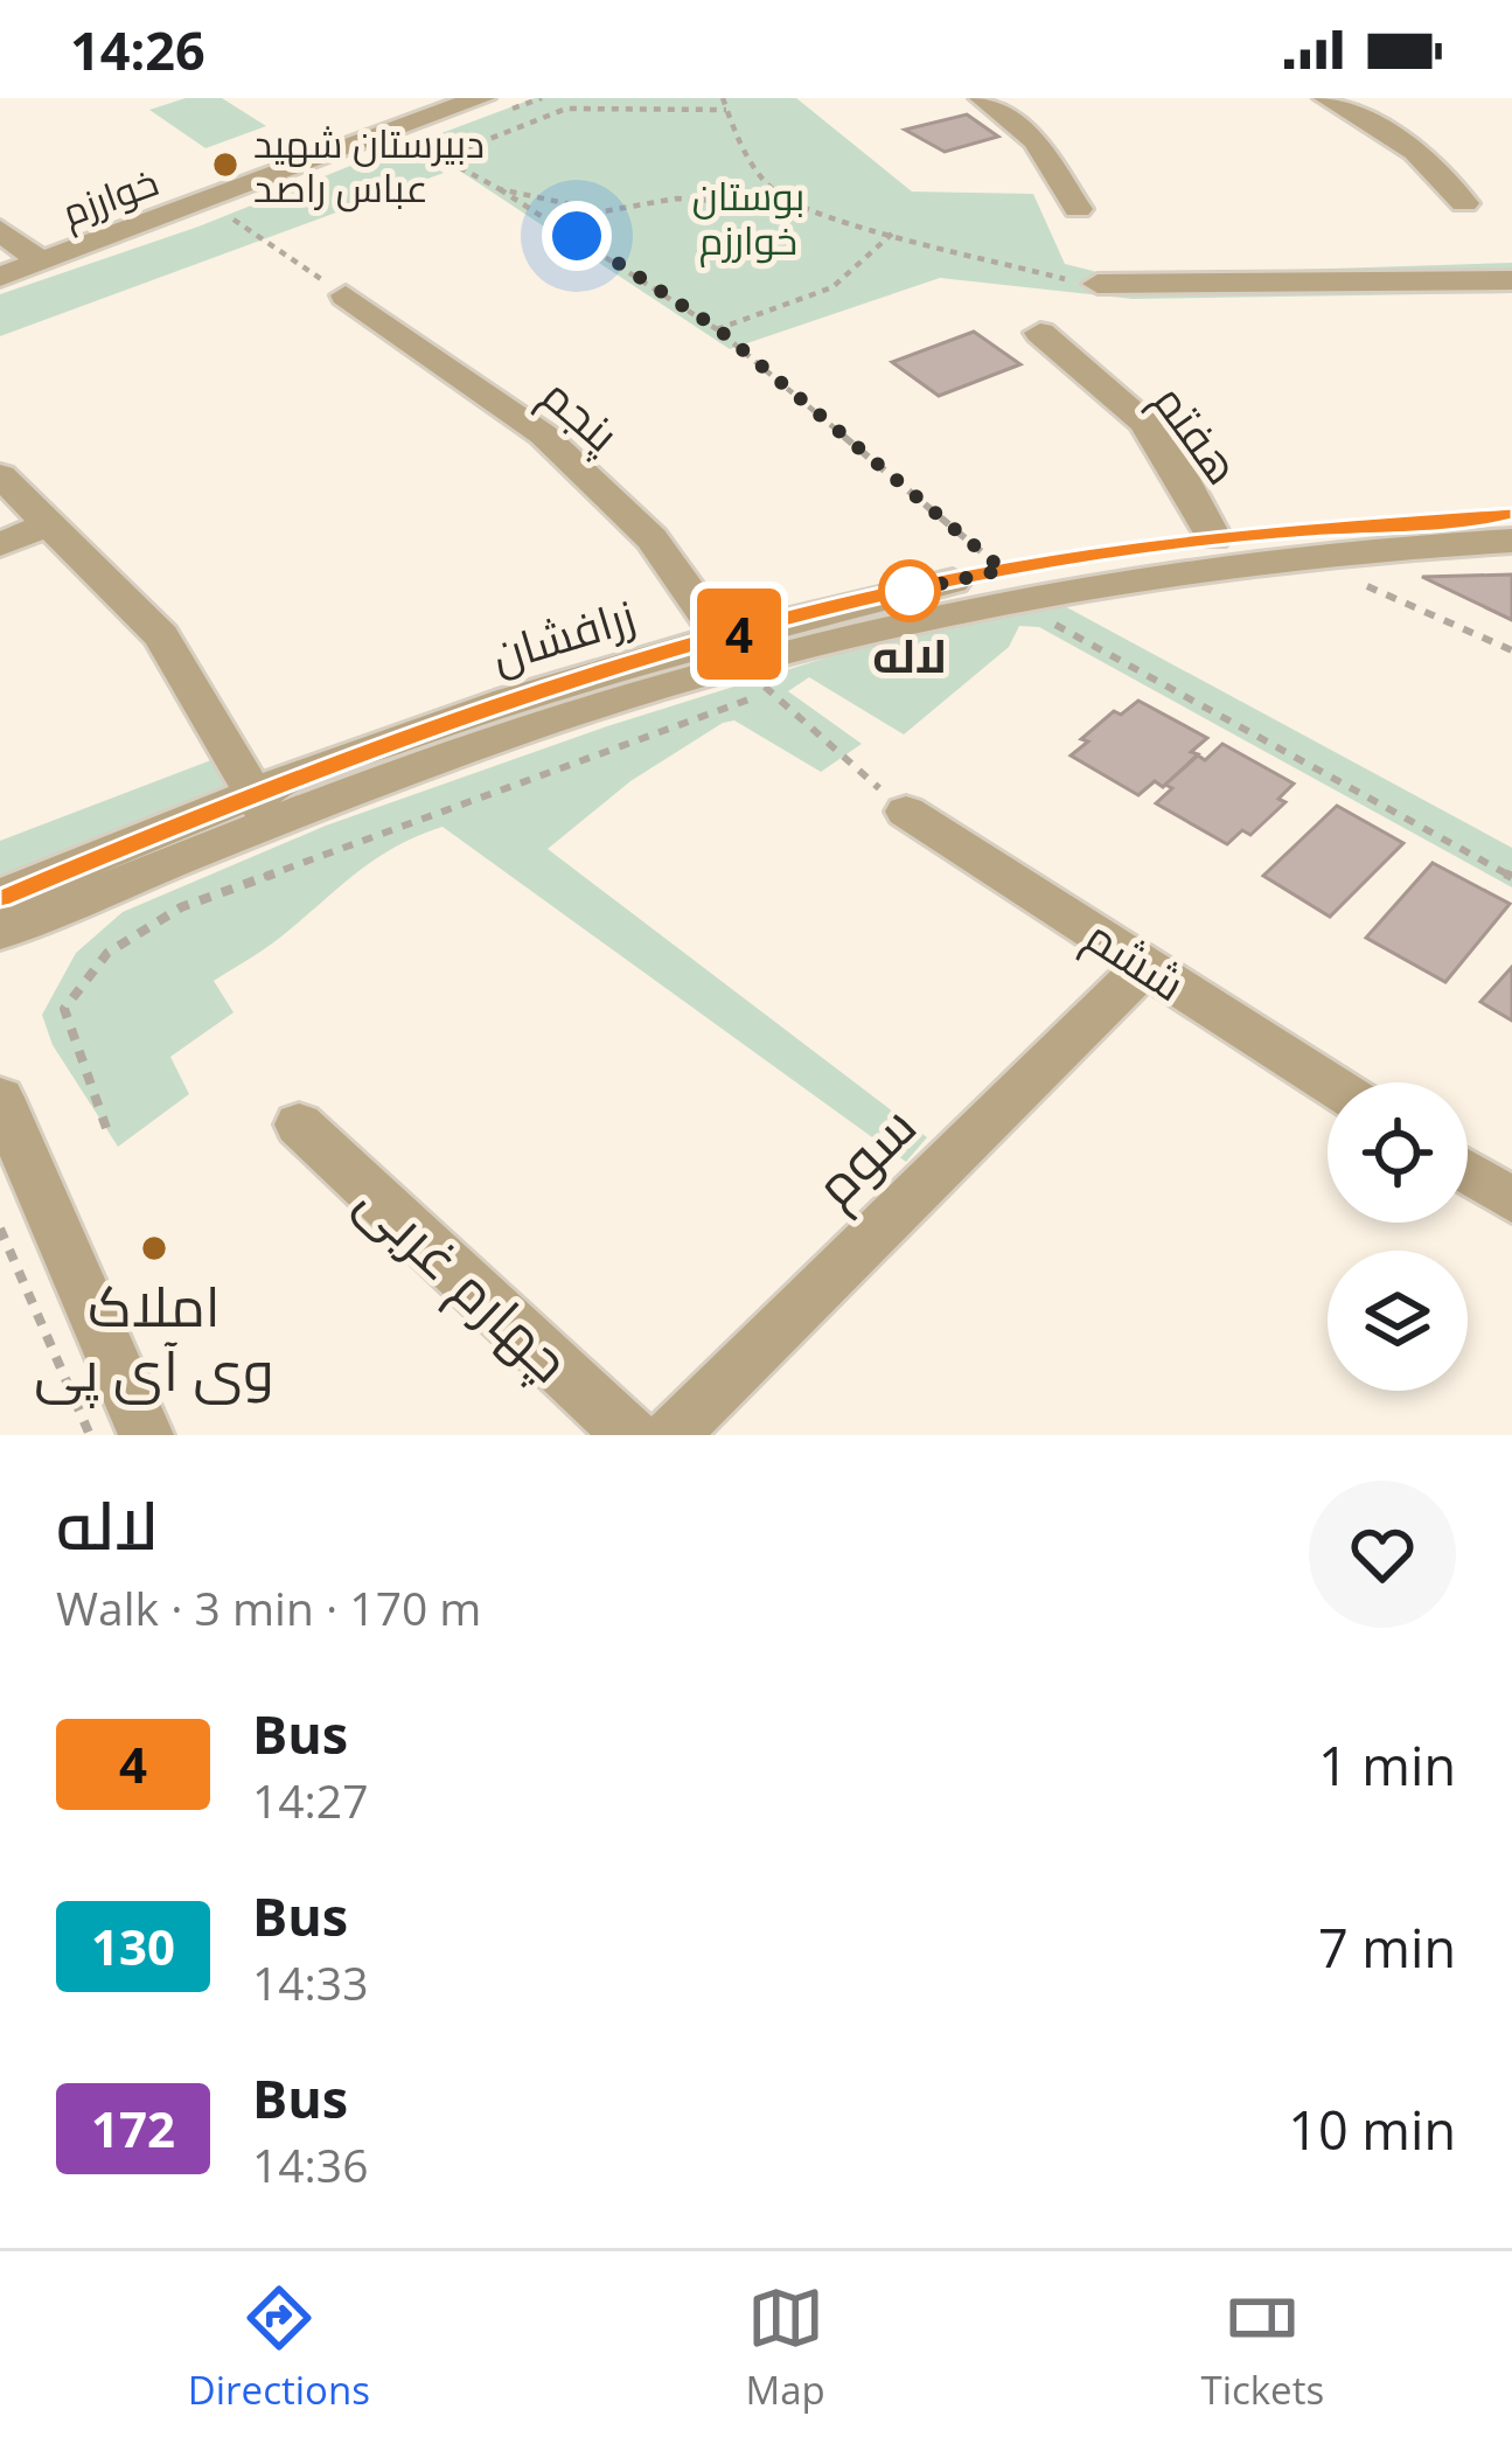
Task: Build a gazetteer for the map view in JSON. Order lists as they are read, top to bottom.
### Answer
{
  "streets": {
    "street": [
      "خوارزم",
      "پنجم",
      "هفتم",
      "زرافشان",
      "ششم",
      "سوم",
      "چهارم غربی"
    ]
  },
  "crossings": [
    ["پنجم", "زرافشان"],
    ["هفتم", "زرافشان"],
    ["ششم", "سوم"]
  ],
  "parks": ["بوستان خوارزم"],
  "places": ["دبیرستان شهید عباس راصد", "لاله", "املاک وی آی پی"],
  "lines": ["bus line 4"],
  "page": {
    "status": "14:26",
    "on_map": "4",
    "heading": ["لاله", "Walk · 3 min · 170 m"],
    "list": [
      {
        "mark": "4",
        "name": "Bus",
        "note": "14:27",
        "value": "1 min"
      },
      {
        "mark": "130",
        "name": "Bus",
        "note": "14:33",
        "value": "7 min"
      },
      {
        "mark": "172",
        "name": "Bus",
        "note": "14:36",
        "value": "10 min"
      }
    ],
    "tabs": ["Directions", "Map", "Tickets"]
  }
}
